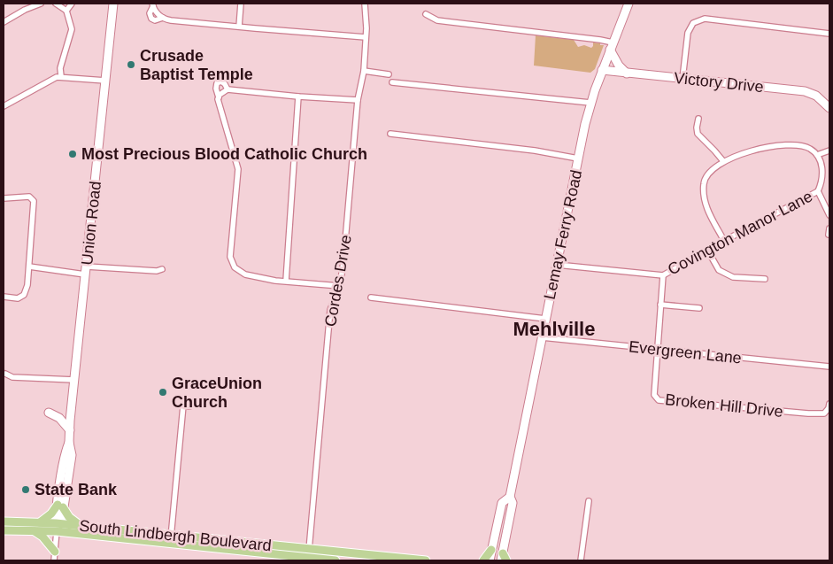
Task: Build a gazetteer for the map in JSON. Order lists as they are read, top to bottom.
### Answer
{
  "streets": {
    "main road": [
      "Victory Drive",
      "Union Road",
      "Lemay Ferry Road",
      "South Lindbergh Boulevard"
    ],
    "street": [
      "Covington Manor Lane",
      "Cordes Drive",
      "Evergreen Lane",
      "Broken Hill Drive"
    ]
  },
  "crossings": [
    ["Victory Drive", "Lemay Ferry Road"],
    ["Union Road", "South Lindbergh Boulevard"],
    ["Covington Manor Lane", "Lemay Ferry Road"],
    ["Covington Manor Lane", "Broken Hill Drive"],
    ["Lemay Ferry Road", "Evergreen Lane"],
    ["Cordes Drive", "South Lindbergh Boulevard"],
    ["Evergreen Lane", "Broken Hill Drive"]
  ],
  "districts": ["Mehlville"],
  "places": [
    "Crusade Baptist Temple",
    "Most Precious Blood Catholic Church",
    "GraceUnion Church",
    "State Bank"
  ]
}
